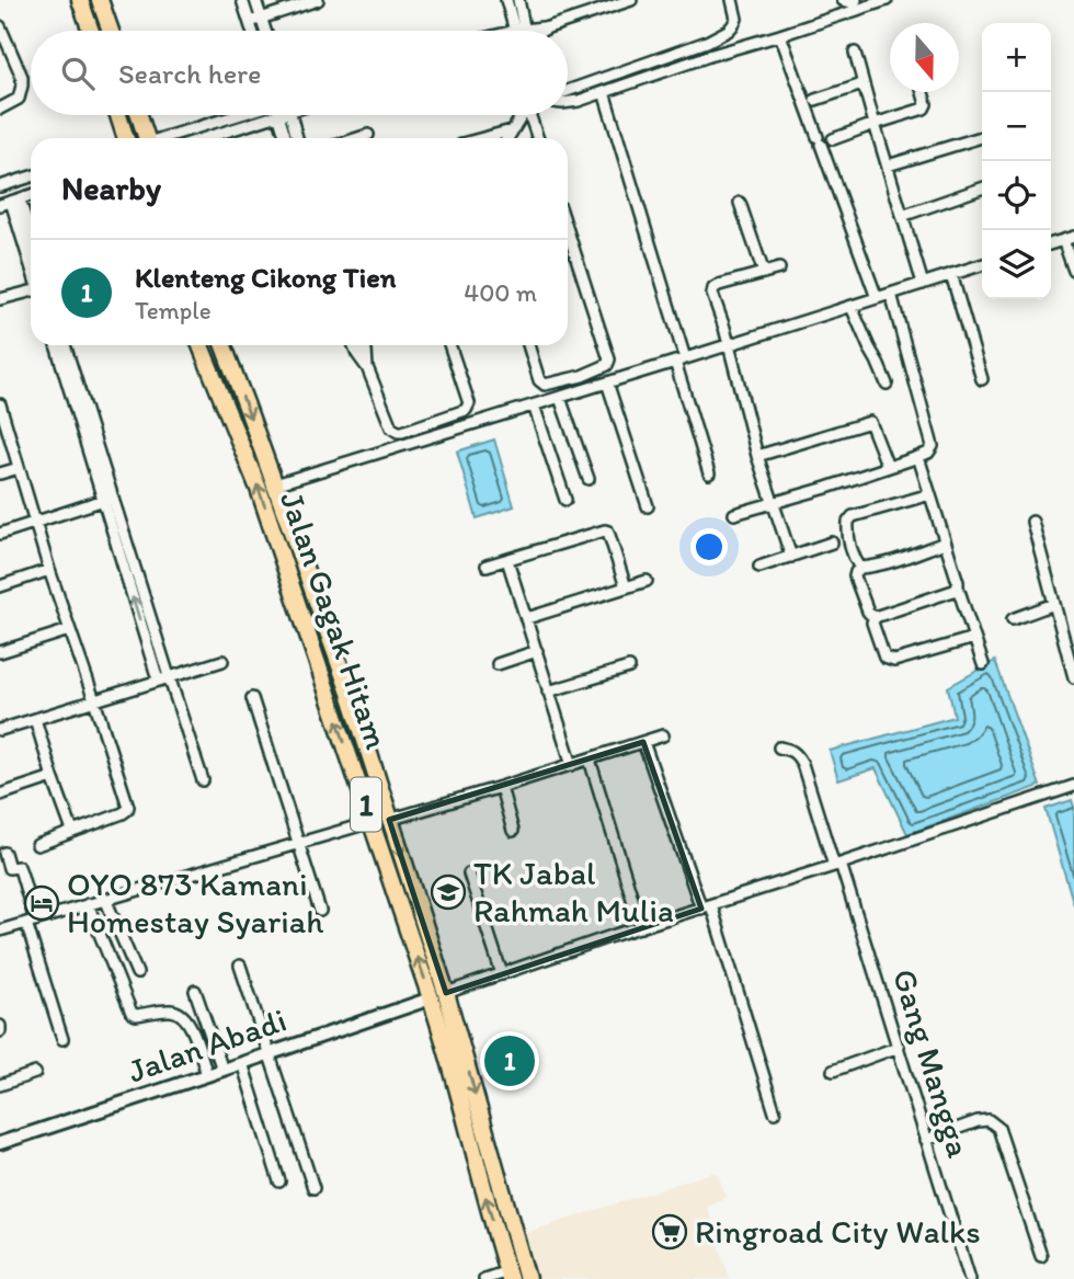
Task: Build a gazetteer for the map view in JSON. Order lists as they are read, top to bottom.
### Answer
{
  "streets": {
    "highway": ["Jalan Gagak Hitam", "1"],
    "street": ["Jalan Abadi", "Gang Mangga"]
  },
  "crossings": [
    ["Jalan Gagak Hitam", "Jalan Abadi"]
  ],
  "places": {
    "school or university": ["TK Jabal Rahmah Mulia"],
    "hotel": ["OYO 873 Kamani Homestay Syariah"],
    "supermarket": ["Ringroad City Walks"]
  },
  "north": "bottom",
  "page": {
    "map_buttons": ["+", "−"],
    "search": "Search here",
    "heading": "Nearby",
    "list": [
      {
        "mark": "1",
        "name": "Klenteng Cikong Tien",
        "note": "Temple",
        "value": "400 m"
      }
    ],
    "pins": "1"
  }
}
